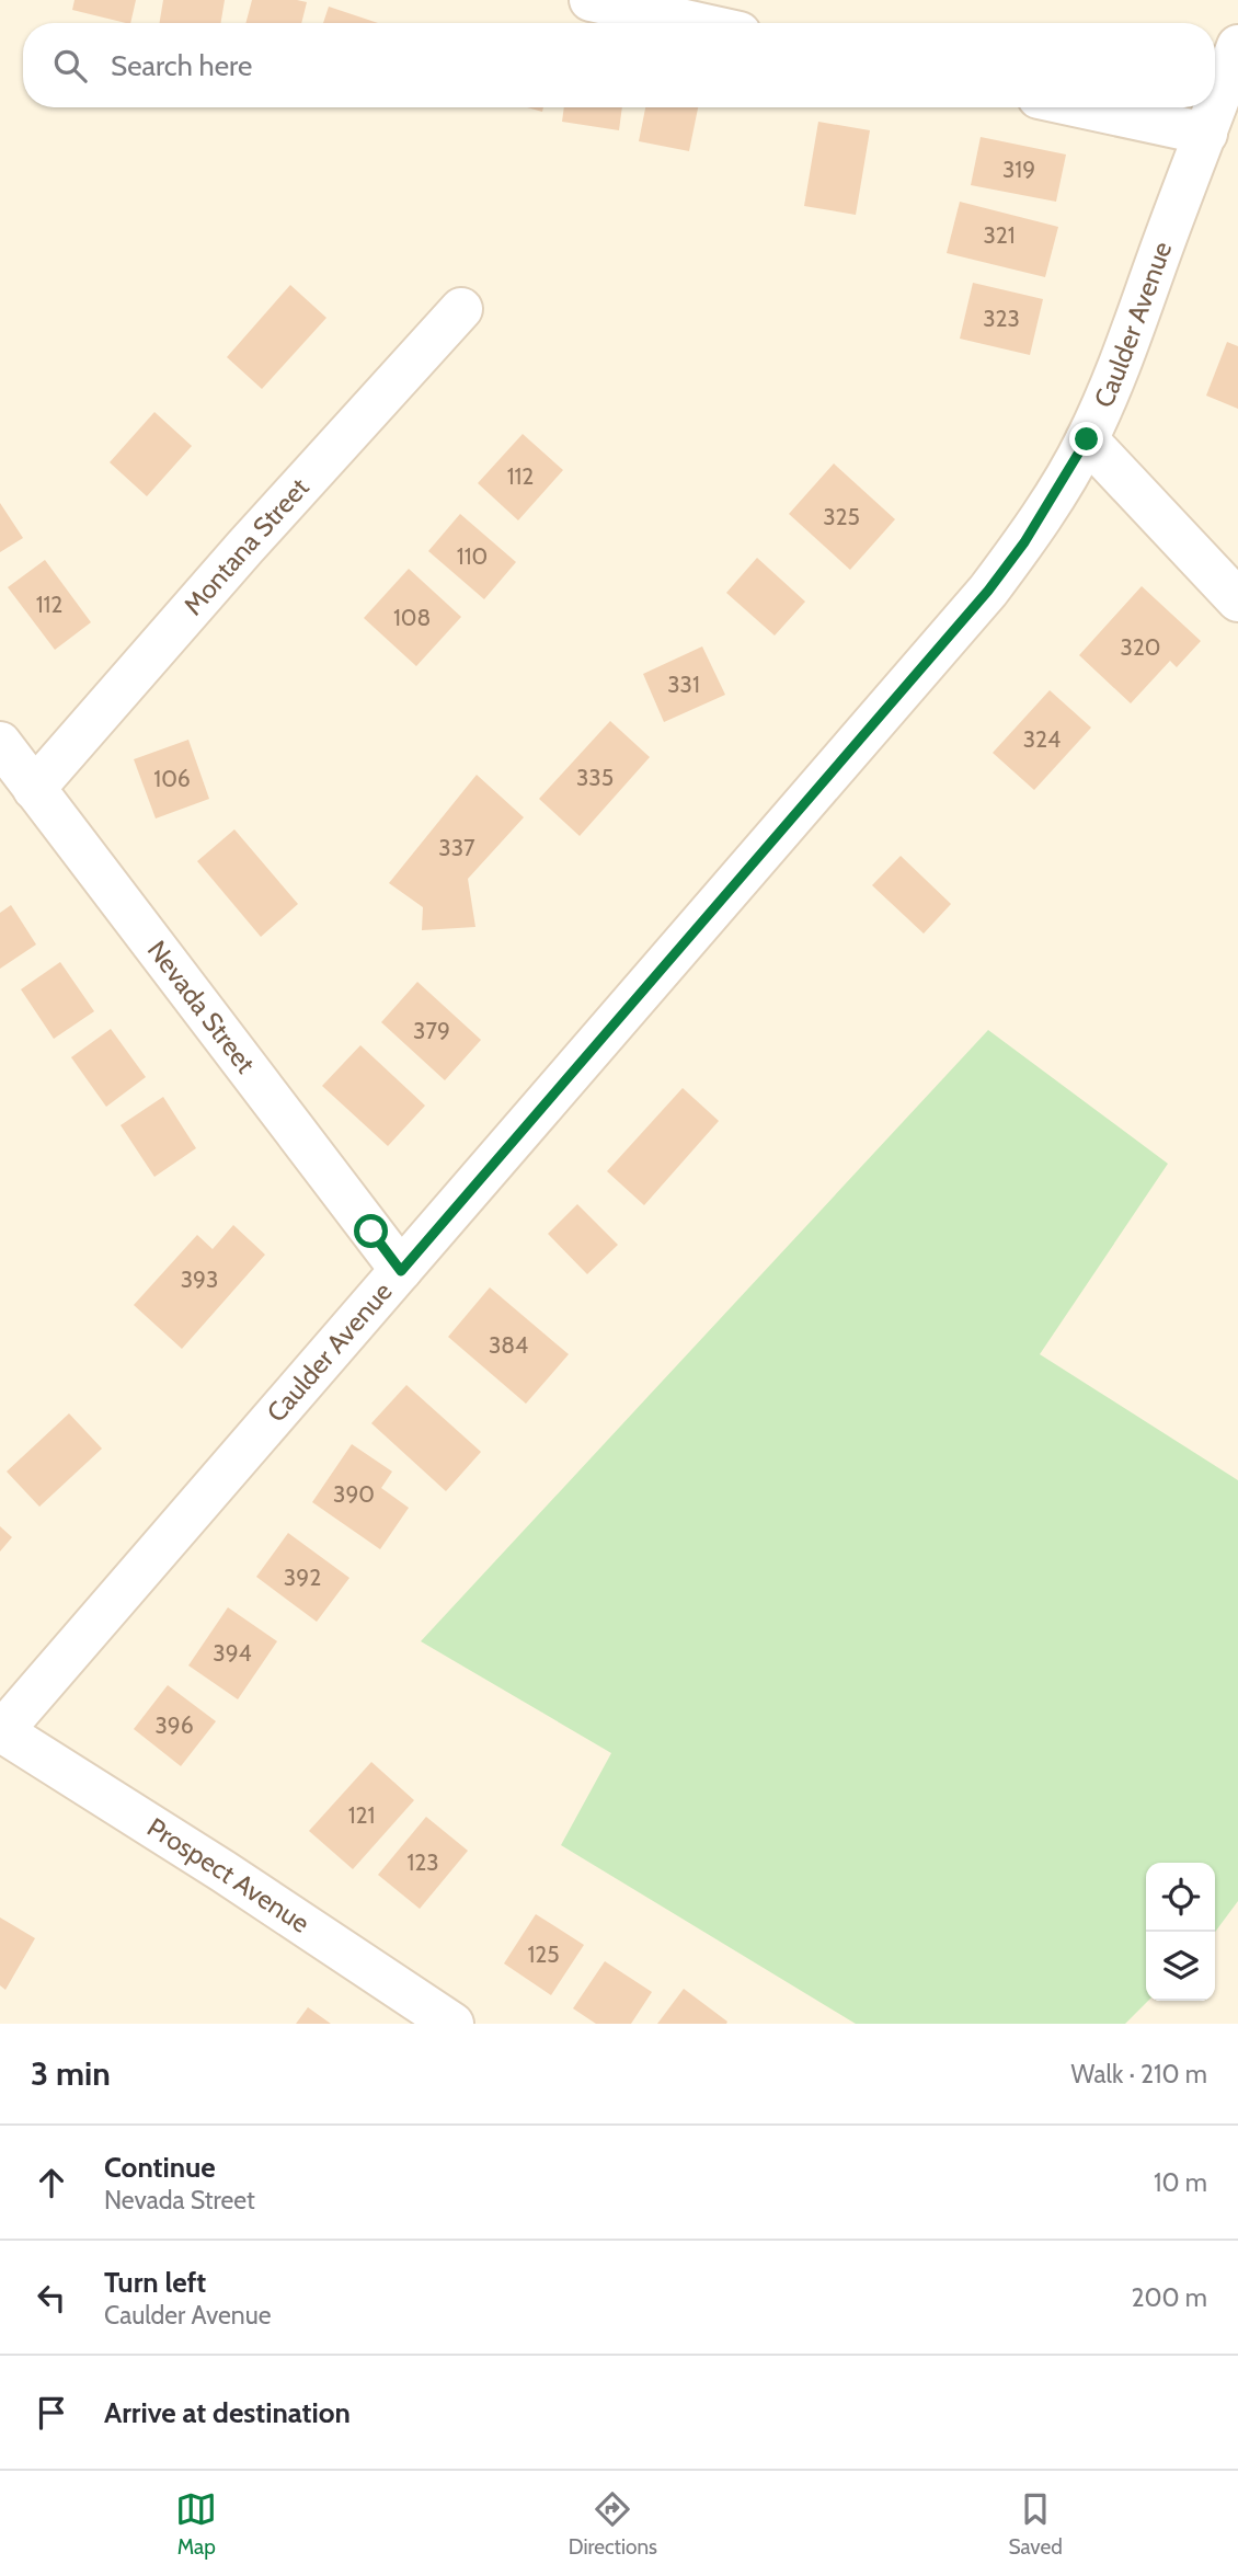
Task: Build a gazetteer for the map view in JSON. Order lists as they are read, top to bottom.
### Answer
{
  "streets": {
    "street": [
      "Caulder Avenue",
      "Montana Street",
      "Nevada Street",
      "Prospect Avenue"
    ]
  },
  "crossings": [
    ["Caulder Avenue", "Nevada Street"],
    ["Caulder Avenue", "Prospect Avenue"],
    ["Montana Street", "Nevada Street"]
  ],
  "house_numbers": [
    "319",
    "321",
    "323",
    "112",
    "325",
    "110",
    "112",
    "108",
    "320",
    "331",
    "324",
    "335",
    "106",
    "337",
    "379",
    "393",
    "384",
    "390",
    "392",
    "394",
    "396",
    "121",
    "123",
    "125"
  ],
  "page": {
    "search": "Search here",
    "heading": ["3 min", "Walk · 210 m"],
    "list": [
      ["Continue", "Nevada Street", "10 m"],
      ["Turn left", "Caulder Avenue", "200 m"],
      "Arrive at destination"
    ],
    "nav": ["Map", "Directions", "Saved"]
  }
}
